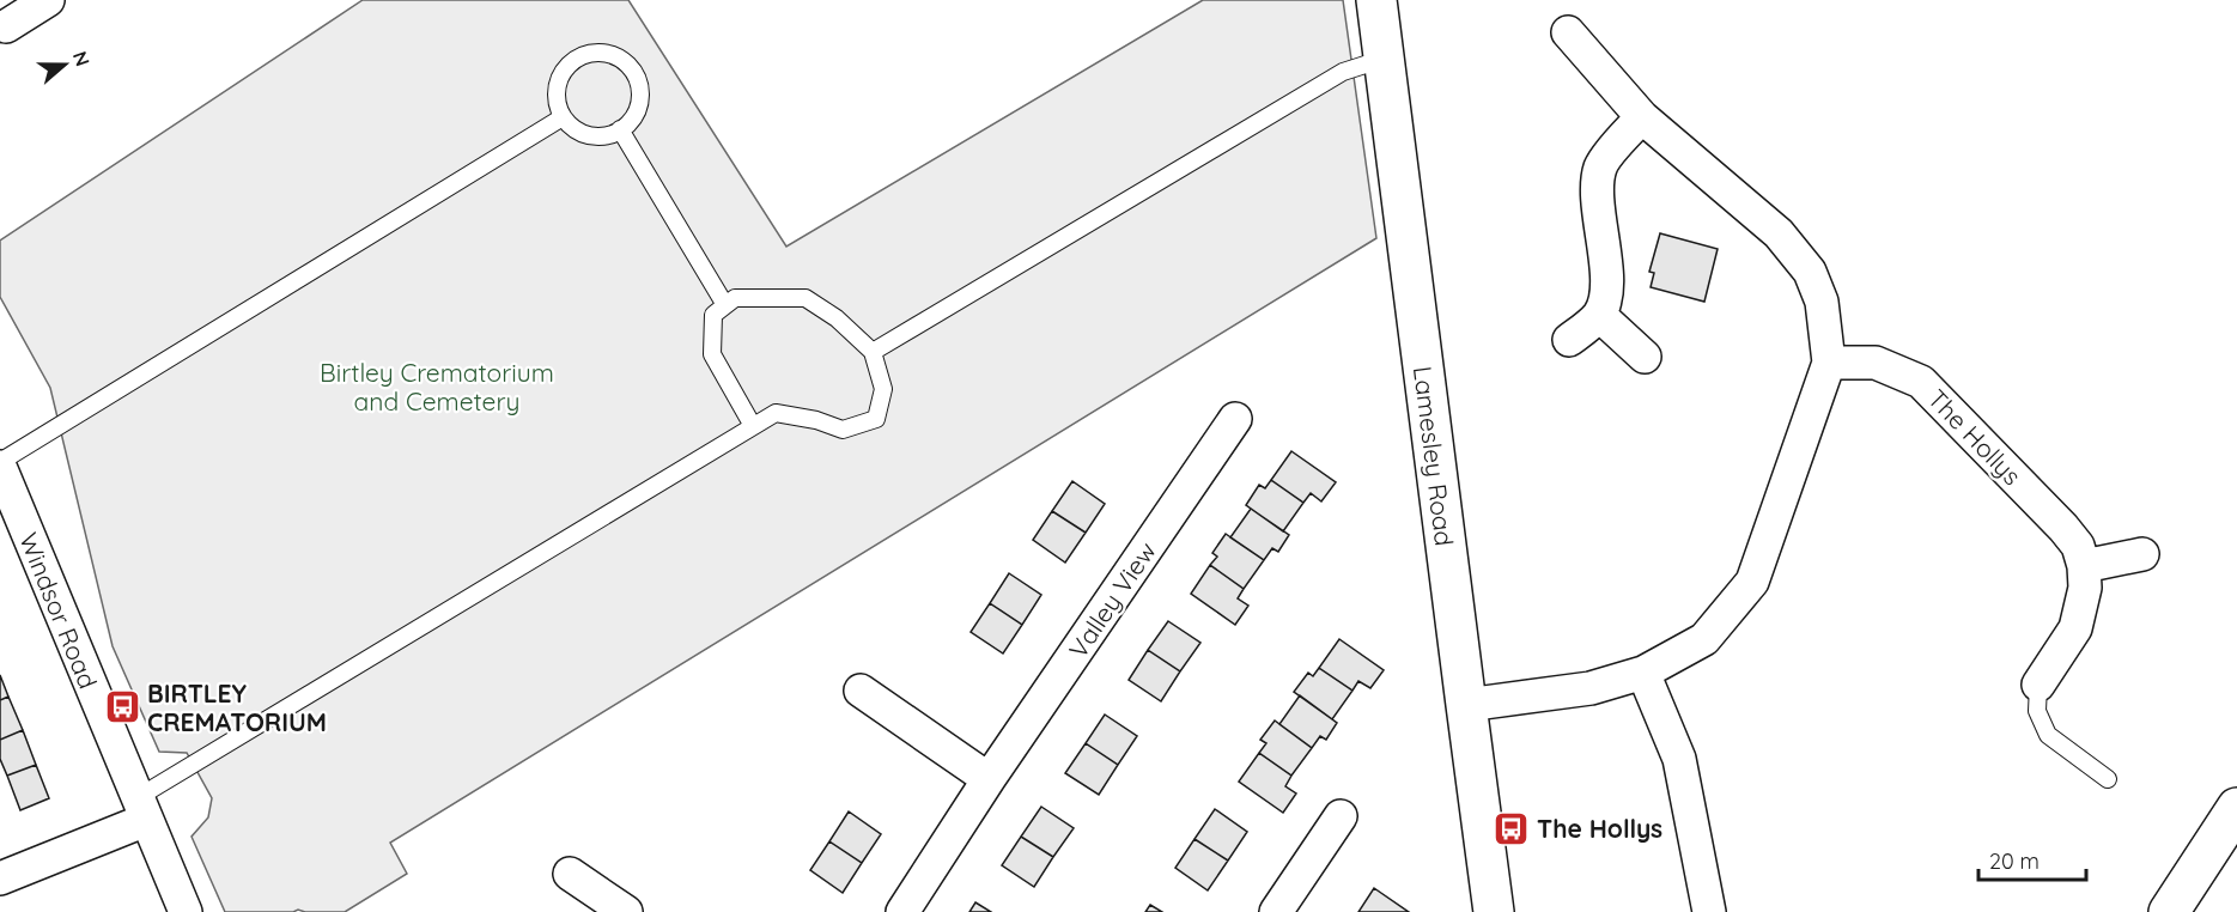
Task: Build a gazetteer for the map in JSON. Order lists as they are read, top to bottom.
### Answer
{
  "streets": {
    "street": [
      "The Hollys",
      "Lamesley Road",
      "Valley View",
      "Windsor Road"
    ]
  },
  "parks": ["Birtley Crematorium and Cemetery"],
  "places": {
    "bus stop": ["BIRTLEY CREMATORIUM", "The Hollys"]
  },
  "scale_bar": "20 m",
  "north": "right"
}
